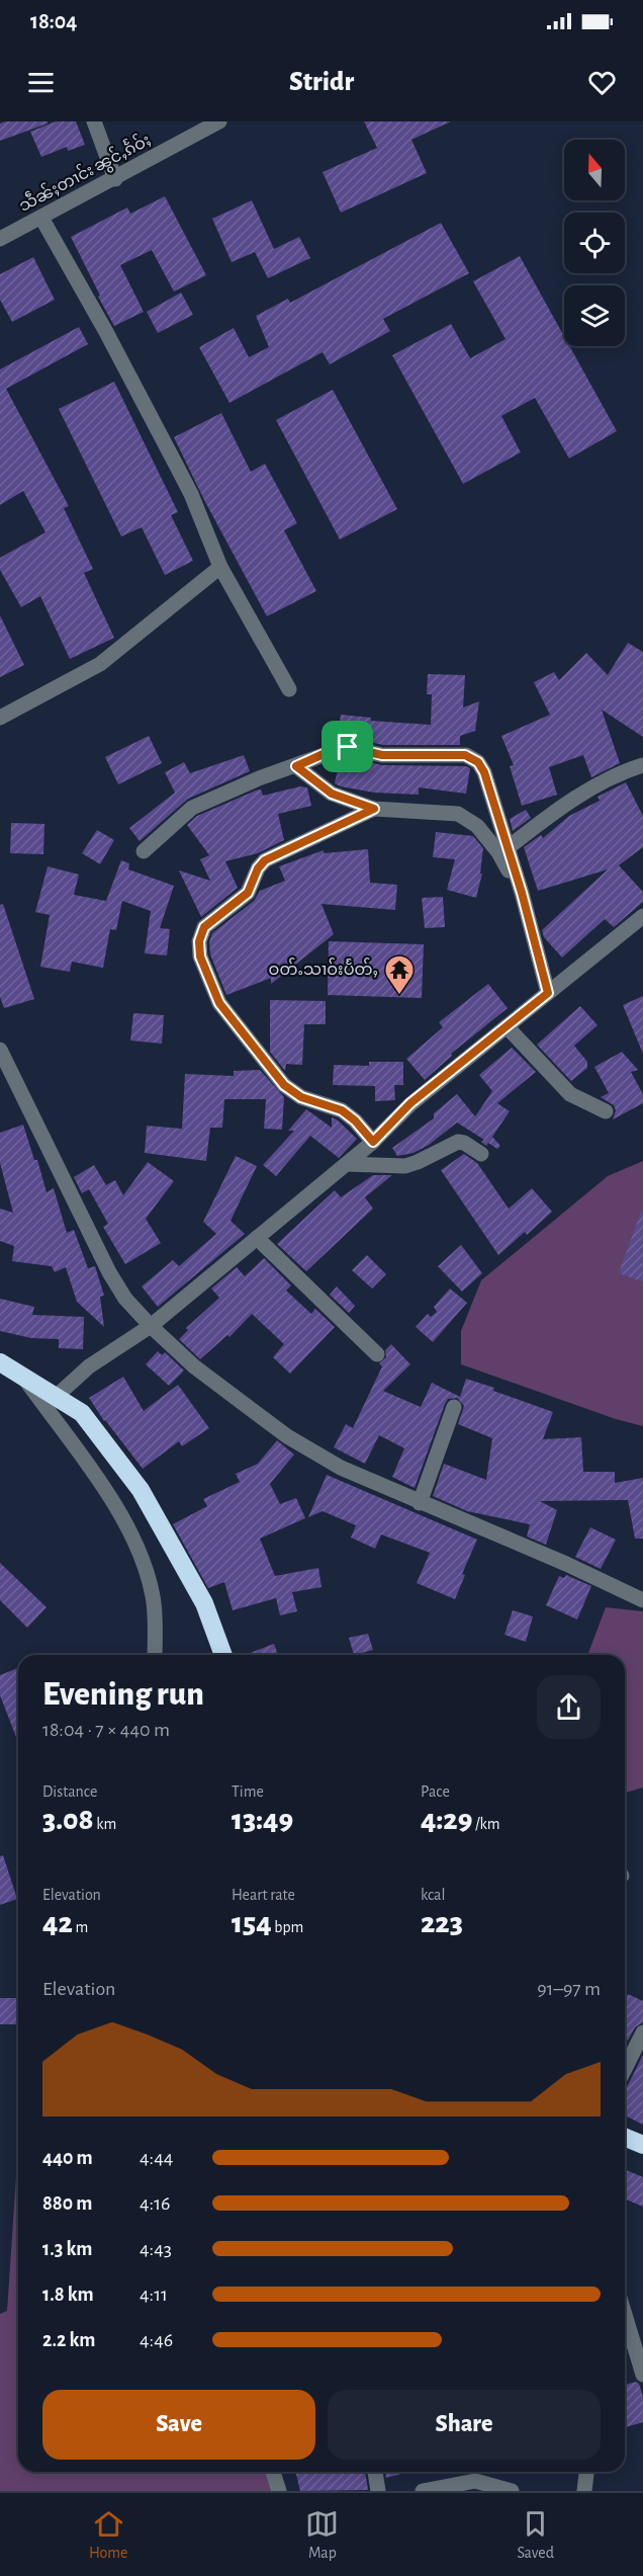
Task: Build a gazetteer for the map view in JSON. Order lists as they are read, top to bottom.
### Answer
{
  "streets": {
    "street": ["သဵၼ်ႈတၢင်း ၼွင်ႇၵႅဝ်ႈ"]
  },
  "places": {
    "temple": ["ဝတ်ႉသၢဝ်းပႅတ်ႇ"]
  },
  "north": "top",
  "page": {
    "status": "18:04",
    "header": "Stridr",
    "heading": ["Evening run", "18:04 · 7 × 440 m"],
    "stats": [
      ["Distance", "3.08 km"],
      ["Time", "13:49"],
      ["Pace", "4:29 /km"],
      ["Elevation", "42 m"],
      ["Heart rate", "154 bpm"],
      ["kcal", "223"]
    ],
    "chart": ["Elevation", "91–97 m"],
    "list": [
      {
        "name": "440 m",
        "note": "4:44"
      },
      {
        "name": "880 m",
        "note": "4:16"
      },
      {
        "name": "1.3 km",
        "note": "4:43"
      },
      {
        "name": "1.8 km",
        "note": "4:11"
      },
      {
        "name": "2.2 km",
        "note": "4:46"
      }
    ],
    "buttons": ["Save", "Share"],
    "tabs": ["Home", "Map", "Saved"]
  }
}
